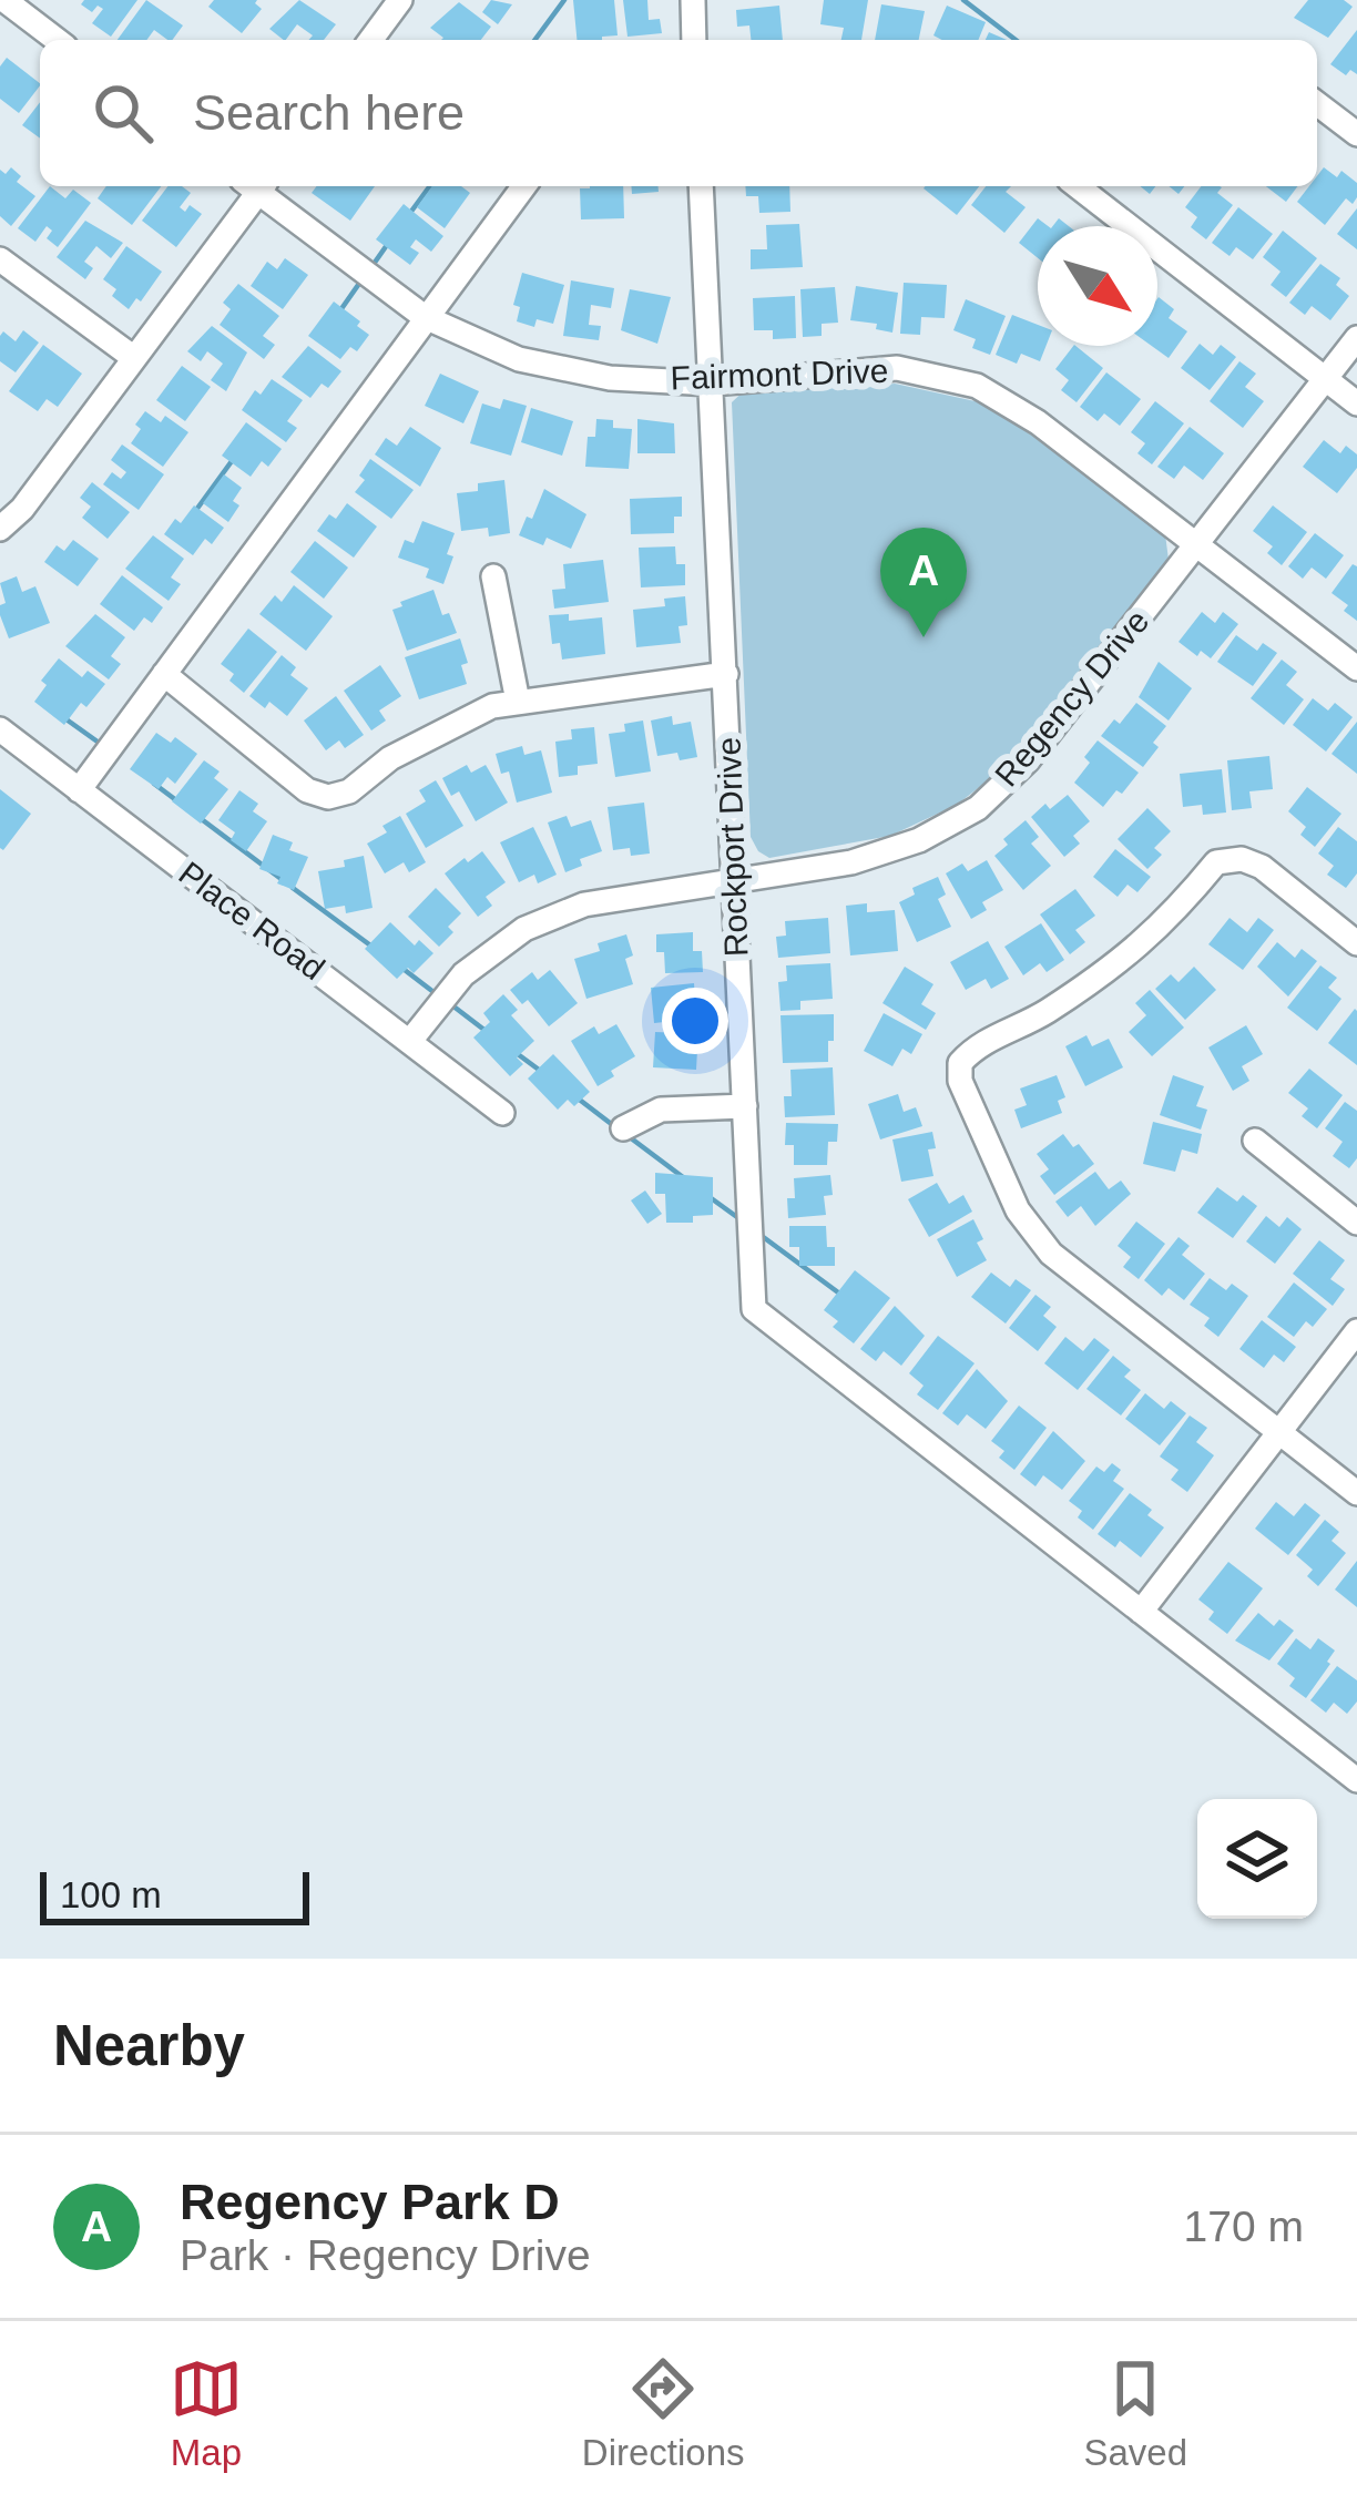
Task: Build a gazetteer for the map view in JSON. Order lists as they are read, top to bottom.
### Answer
{
  "streets": {
    "street": [
      "Fairmont Drive",
      "Regency Drive",
      "Rockport Drive",
      "Place Road"
    ]
  },
  "crossings": [
    ["Fairmont Drive", "Regency Drive"],
    ["Fairmont Drive", "Rockport Drive"],
    ["Regency Drive", "Rockport Drive"],
    ["Regency Drive", "Place Road"]
  ],
  "scale_bar": "100 m",
  "north": "bottom right",
  "page": {
    "search": "Search here",
    "pins": "A",
    "scale": "100 m",
    "heading": "Nearby",
    "list": [
      {
        "mark": "A",
        "name": "Regency Park D",
        "note": "Park · Regency Drive",
        "value": "170 m"
      }
    ],
    "nav": ["Map", "Directions", "Saved"]
  }
}
